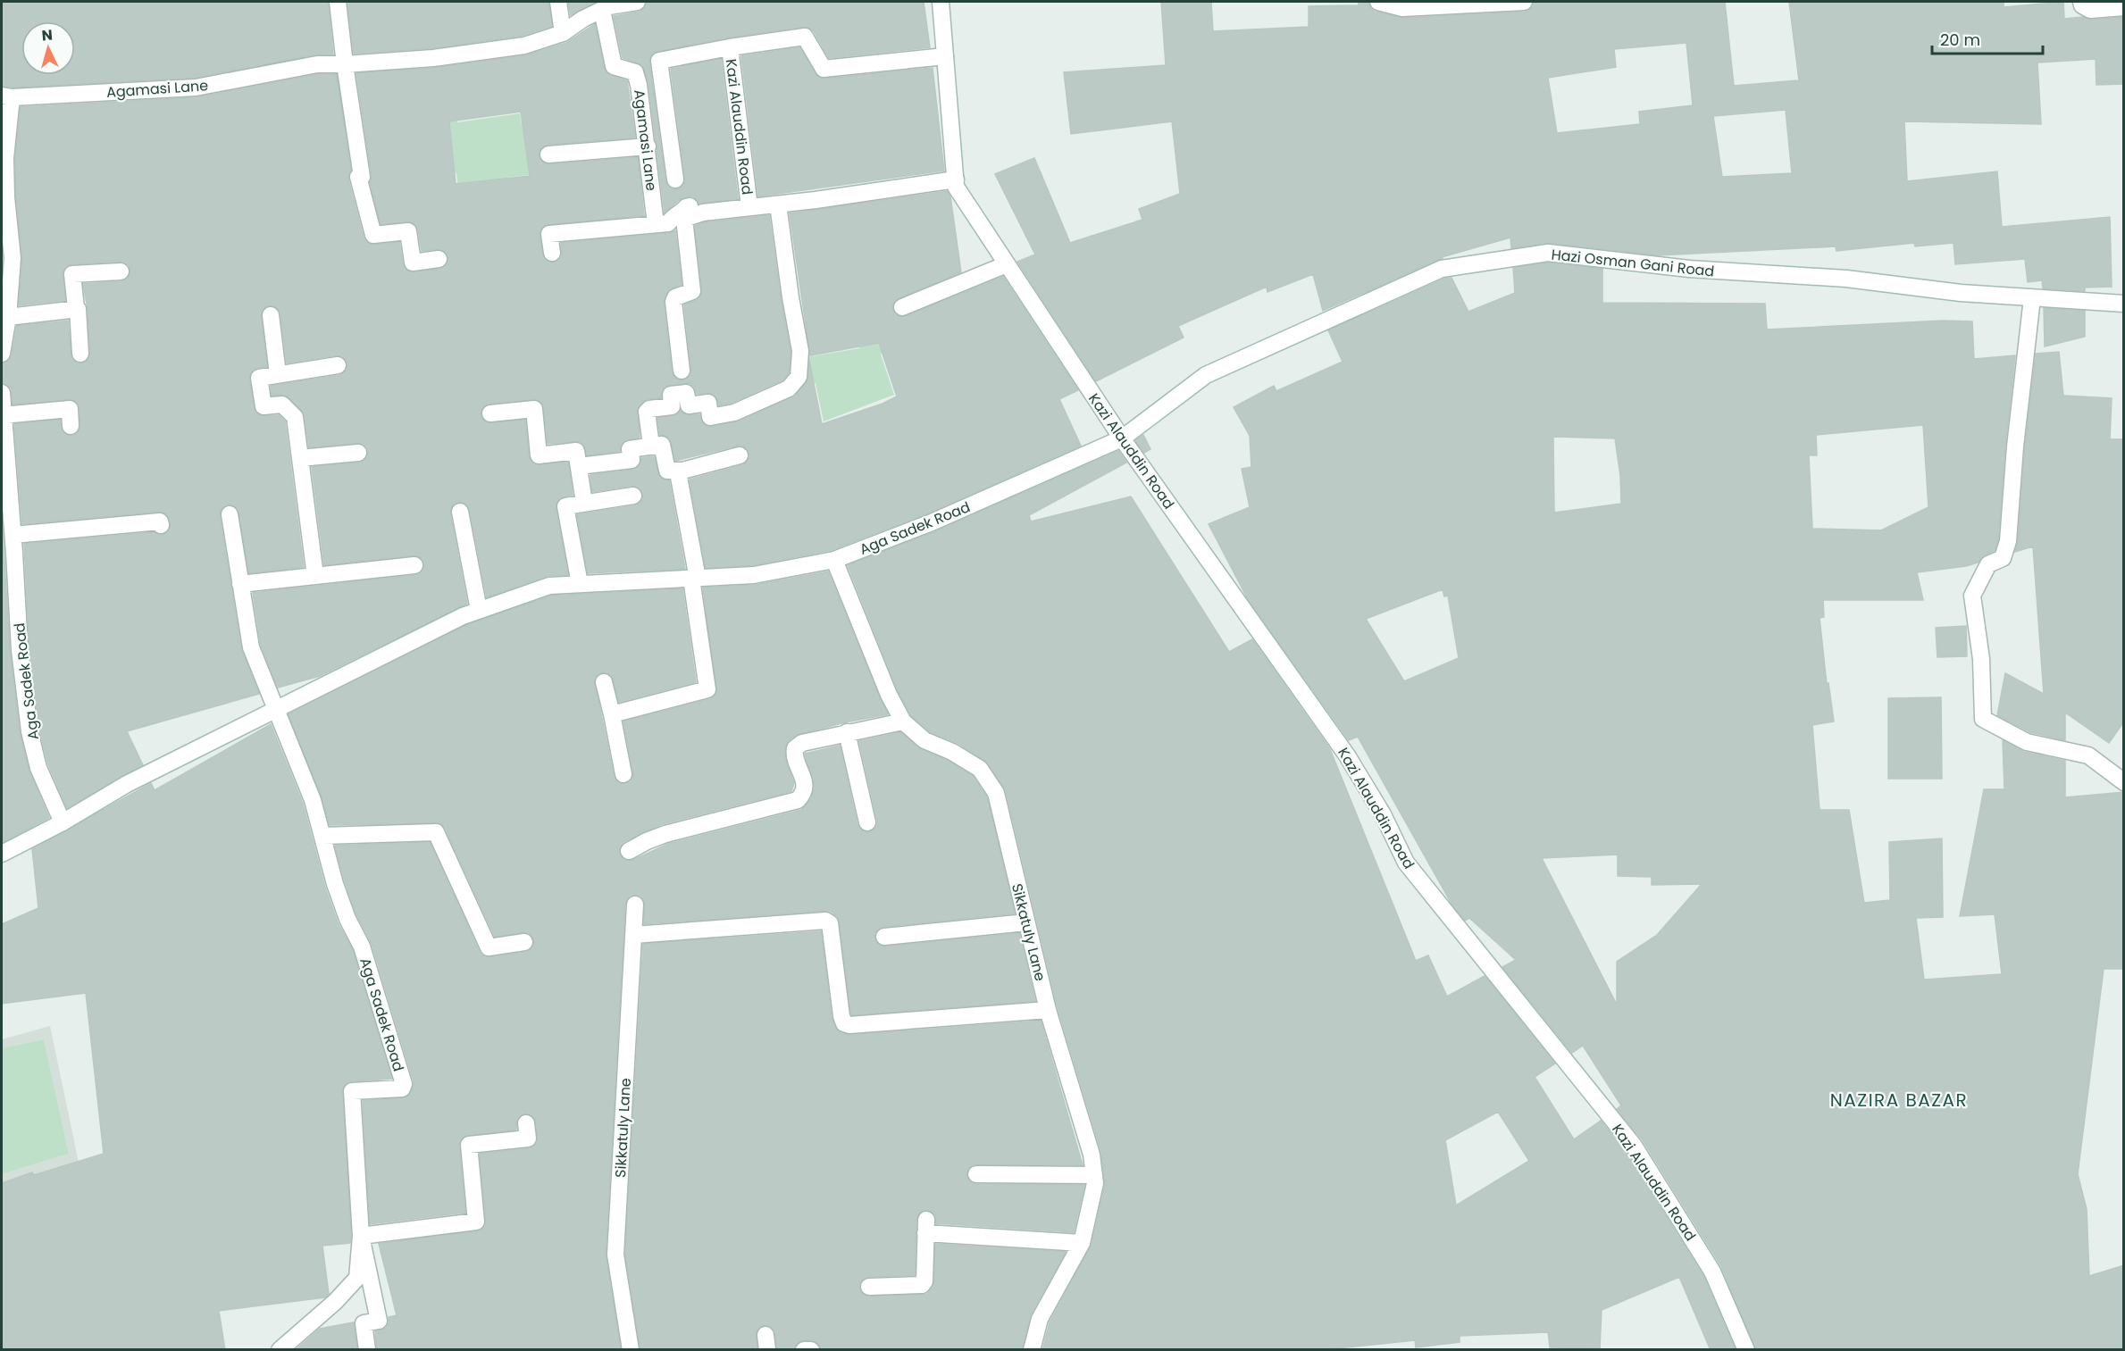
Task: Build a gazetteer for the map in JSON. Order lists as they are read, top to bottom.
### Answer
{
  "streets": {
    "street": [
      "Agamasi Lane",
      "Kazi Alauddin Road",
      "Hazi Osman Gani Road",
      "Aga Sadek Road",
      "Sikkatuly Lane"
    ]
  },
  "crossings": [
    ["Agamasi Lane", "Kazi Alauddin Road"],
    ["Kazi Alauddin Road", "Hazi Osman Gani Road"],
    ["Kazi Alauddin Road", "Aga Sadek Road"],
    ["Hazi Osman Gani Road", "Aga Sadek Road"],
    ["Aga Sadek Road", "Sikkatuly Lane"]
  ],
  "districts": ["NAZIRA BAZAR"],
  "scale_bar": "20 m",
  "north": "top"
}
